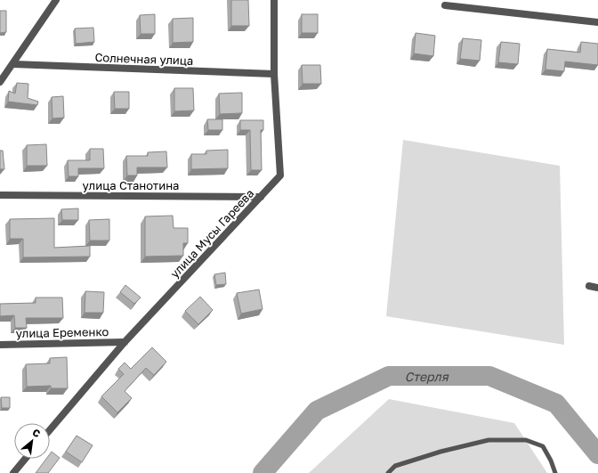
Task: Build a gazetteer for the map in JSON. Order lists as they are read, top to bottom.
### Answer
{
  "streets": {
    "street": [
      "Солнечная улица",
      "улица Станотина",
      "улица Мусы Гареева",
      "улица Еременко"
    ]
  },
  "crossings": [
    ["Солнечная улица", "улица Мусы Гареева"],
    ["улица Станотина", "улица Мусы Гареева"],
    ["улица Мусы Гареева", "улица Еременко"]
  ],
  "water": ["Стерля"],
  "north": "top right"
}
